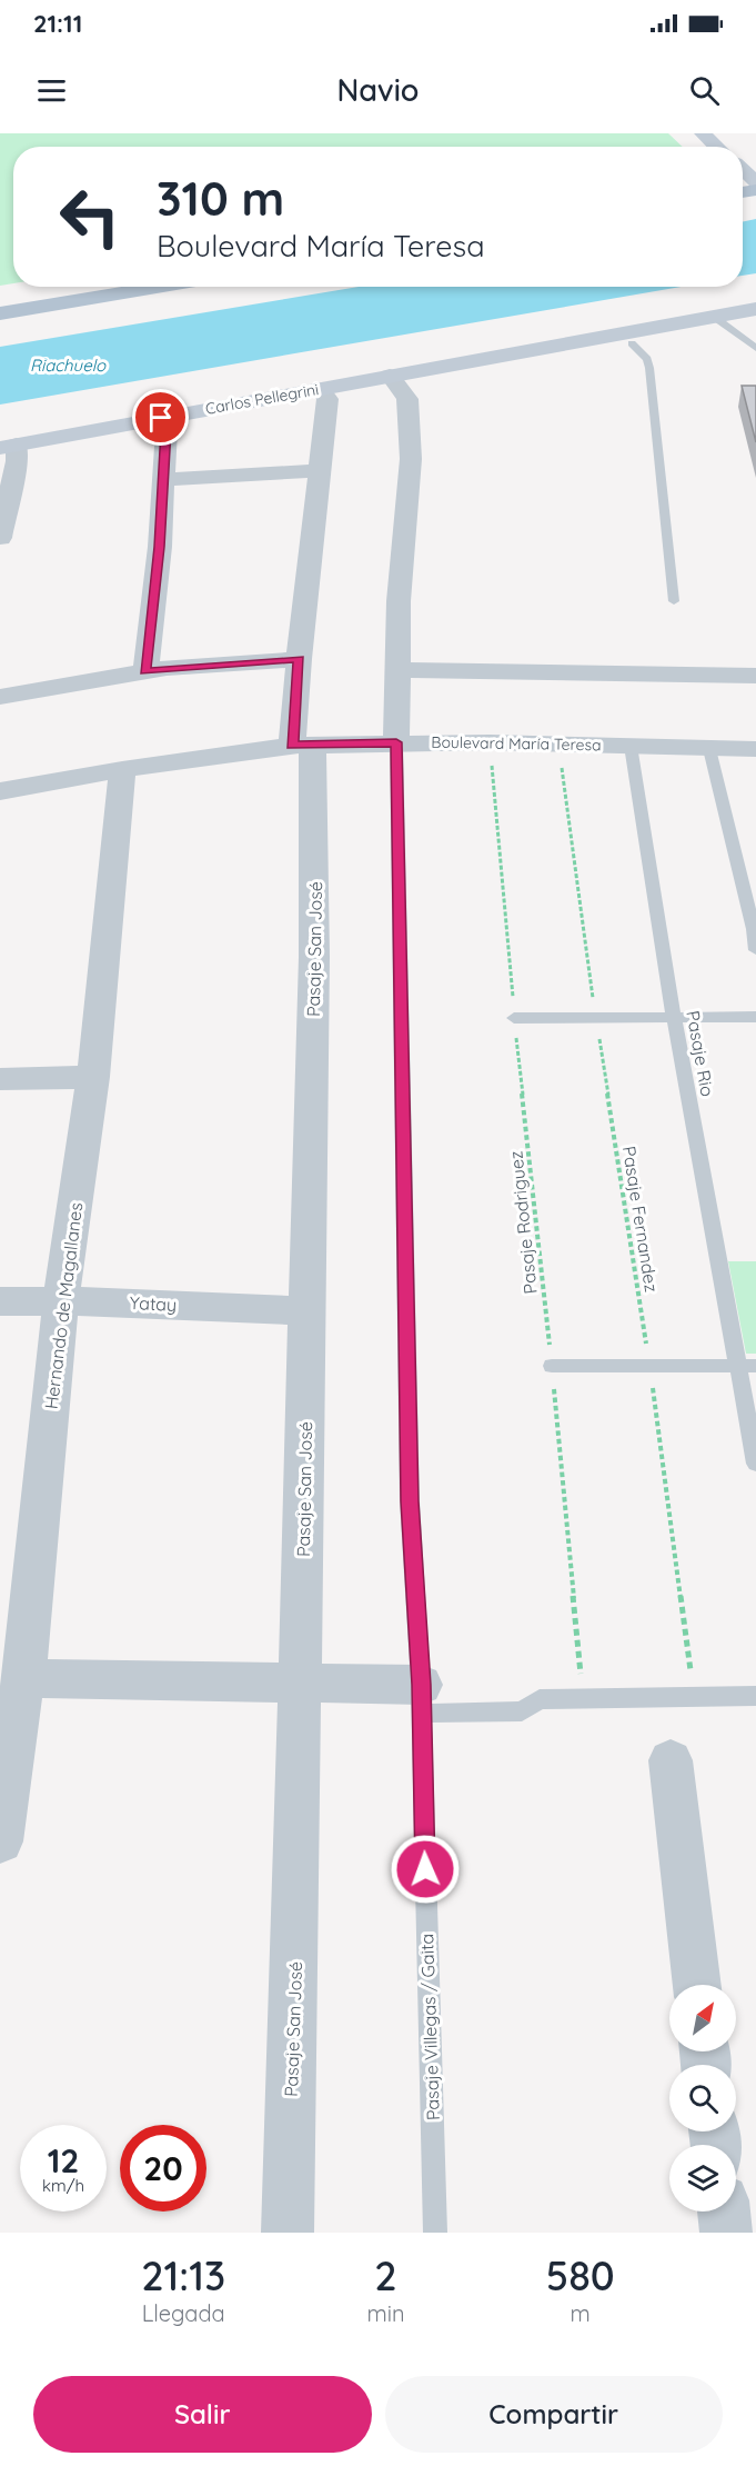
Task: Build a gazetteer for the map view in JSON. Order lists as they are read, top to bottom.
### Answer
{
  "streets": {
    "main road": ["Carlos Pellegrini"],
    "street": [
      "Boulevard María Teresa",
      "Pasaje San José",
      "Yatay",
      "Hernando de Magallanes"
    ],
    "lane": ["Pasaje Rio", "Pasaje Villegas / Gaita"],
    "path": ["Pasaje Fernandez", "Pasaje Rodriguez"]
  },
  "crossings": [
    ["Carlos Pellegrini", "Pasaje San José"],
    ["Boulevard María Teresa", "Pasaje San José"],
    ["Boulevard María Teresa", "Pasaje Rio"],
    ["Boulevard María Teresa", "Pasaje Fernandez"],
    ["Boulevard María Teresa", "Pasaje Rodriguez"],
    ["Boulevard María Teresa", "Hernando de Magallanes"],
    ["Boulevard María Teresa", "Pasaje Villegas / Gaita"],
    ["Pasaje San José", "Yatay"],
    ["Yatay", "Hernando de Magallanes"]
  ],
  "water": ["Riachuelo"],
  "north": "top right",
  "page": {
    "status": "21:11",
    "header": "Navio",
    "turn": ["310 m", "Boulevard María Teresa"],
    "speed": "12 km/h",
    "limit": "20",
    "eta": [
      "21:13",
      "Llegada",
      "2",
      "min",
      "580",
      "m"
    ],
    "buttons": ["Salir", "Compartir"]
  }
}
